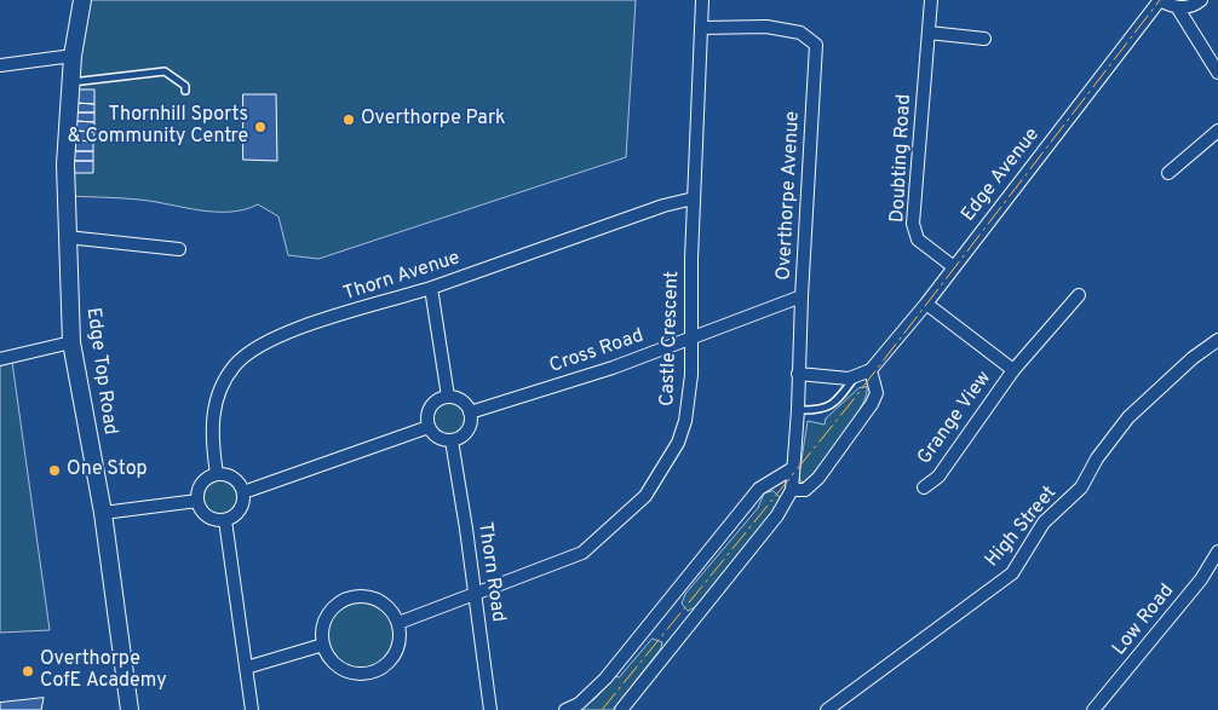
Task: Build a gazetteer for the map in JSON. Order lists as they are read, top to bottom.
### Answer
{
  "streets": {
    "street": [
      "Doubting Road",
      "Edge Avenue",
      "Overthorpe Avenue",
      "Thorn Avenue",
      "Castle Crescent",
      "Cross Road",
      "Edge Top Road",
      "Grange View",
      "High Street",
      "Thorn Road",
      "Low Road"
    ]
  },
  "crossings": [
    ["Doubting Road", "Edge Avenue"],
    ["Edge Avenue", "Overthorpe Avenue"],
    ["Edge Avenue", "Grange View"],
    ["Overthorpe Avenue", "Castle Crescent"],
    ["Overthorpe Avenue", "Cross Road"],
    ["Thorn Avenue", "Castle Crescent"],
    ["Castle Crescent", "Cross Road"],
    ["Castle Crescent", "Thorn Road"],
    ["Cross Road", "Thorn Road"]
  ],
  "places": [
    "Overthorpe Park",
    "Thornhill Sports & Community Centre",
    "One Stop",
    "Overthorpe CofE Academy"
  ]
}
